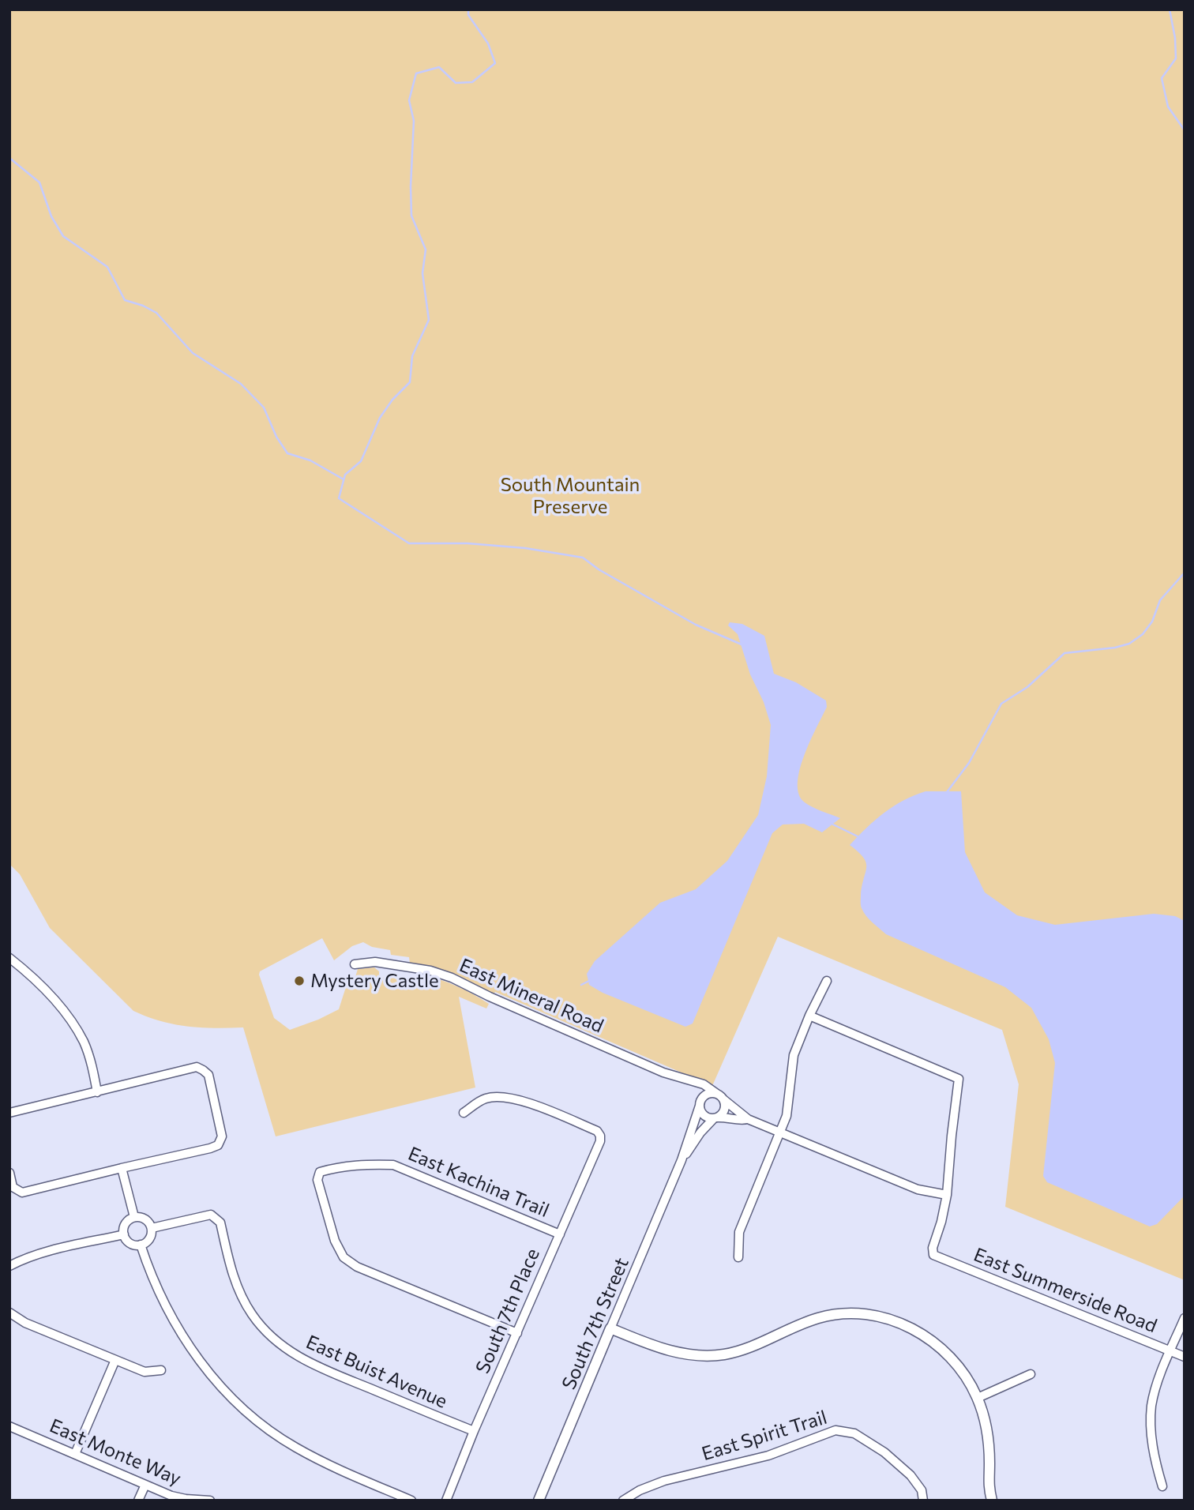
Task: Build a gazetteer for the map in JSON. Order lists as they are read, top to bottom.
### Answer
{
  "streets": {
    "street": [
      "East Mineral Road",
      "East Kachina Trail",
      "East Summerside Road",
      "South 7th Place",
      "South 7th Street",
      "East Buist Avenue",
      "East Spirit Trail",
      "East Monte Way"
    ]
  },
  "crossings": [
    ["East Mineral Road", "East Summerside Road"],
    ["East Mineral Road", "South 7th Street"],
    ["East Kachina Trail", "South 7th Place"],
    ["South 7th Place", "East Buist Avenue"]
  ],
  "parks": ["South Mountain Preserve"],
  "places": ["Mystery Castle"]
}
